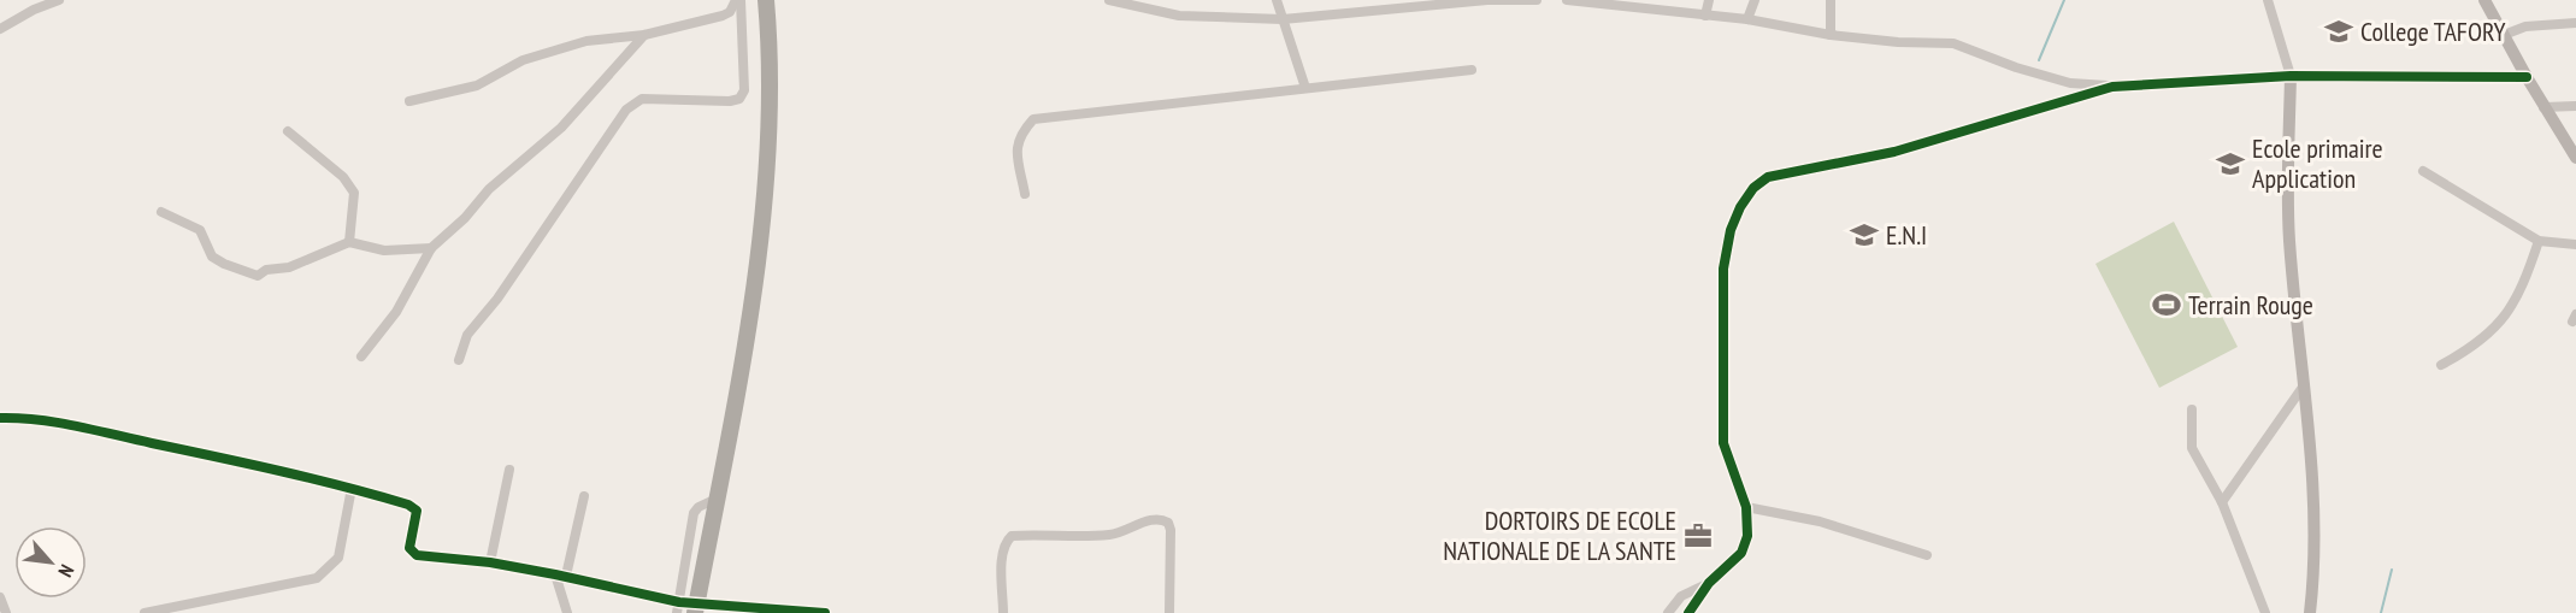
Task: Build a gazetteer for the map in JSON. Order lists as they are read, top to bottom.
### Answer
{
  "places": {
    "school or university": ["College TAFORY", "Ecole primaire Application", "E.N.I"],
    "sports": ["Terrain Rouge"],
    "office": ["DORTOIRS DE ECOLE NATIONALE DE LA SANTE"]
  },
  "north": "bottom right"
}
